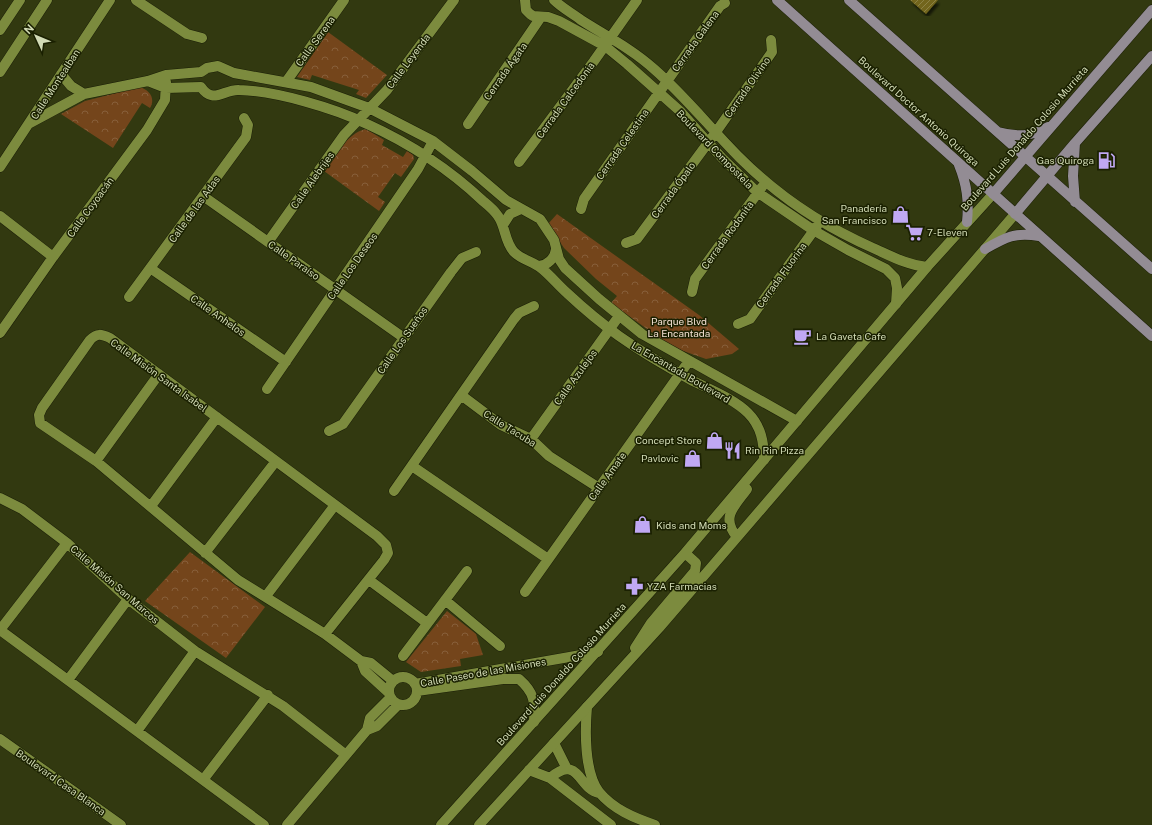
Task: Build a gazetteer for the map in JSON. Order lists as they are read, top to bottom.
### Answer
{
  "streets": {
    "main road": ["Boulevard Doctor Antonio Quiroga", "Boulevard Luis Donaldo Colosio Murrieta"],
    "street": [
      "Calle Serena",
      "Cerrada Galena",
      "Calle Leyenda",
      "Cerrada Ágata",
      "Calle Montealban",
      "Cerrada Olivino",
      "Cerrada Calcedonia",
      "Cerrada Celestina",
      "Boulevard Compostela",
      "Calle Alebrijes",
      "Cerrada Ópalo",
      "Calle Coyoacán",
      "Calle de las Adas",
      "Cerrada Rodonita",
      "Calle Paraíso",
      "Calle Los Deseos",
      "Cerrada Fluorina",
      "Calle Anhelos",
      "Calle Los Sueños",
      "La Encantada Boulevard",
      "Calle Misión Santa Isabel",
      "Calle Azulejos",
      "Calle Tacuba",
      "Calle Amate",
      "Calle Misión San Marcos",
      "Calle Paseo de las Misiones",
      "Boulevard Casa Blanca"
    ]
  },
  "crossings": [
    ["Calle Serena", "La Encantada Boulevard"],
    ["Cerrada Galena", "Cerrada Celestina"],
    ["Cerrada Galena", "Boulevard Compostela"],
    ["Calle Leyenda", "Calle Alebrijes"],
    ["Calle Leyenda", "La Encantada Boulevard"],
    ["Cerrada Ágata", "Boulevard Compostela"],
    ["Calle Montealban", "La Encantada Boulevard"],
    ["Cerrada Olivino", "Boulevard Compostela"],
    ["Cerrada Olivino", "Cerrada Ópalo"],
    ["Cerrada Calcedonia", "Boulevard Compostela"],
    ["Boulevard Doctor Antonio Quiroga", "Boulevard Luis Donaldo Colosio Murrieta"],
    ["Boulevard Luis Donaldo Colosio Murrieta", "Boulevard Compostela"],
    ["Boulevard Luis Donaldo Colosio Murrieta", "La Encantada Boulevard"],
    ["Boulevard Luis Donaldo Colosio Murrieta", "Calle Paseo de las Misiones"],
    ["Cerrada Celestina", "Boulevard Compostela"],
    ["Boulevard Compostela", "Cerrada Ópalo"],
    ["Boulevard Compostela", "Cerrada Rodonita"],
    ["Boulevard Compostela", "Cerrada Fluorina"],
    ["Calle Alebrijes", "Calle Paraíso"],
    ["Calle Alebrijes", "La Encantada Boulevard"],
    ["Calle Coyoacán", "La Encantada Boulevard"],
    ["Calle de las Adas", "Calle Paraíso"],
    ["Calle de las Adas", "Calle Anhelos"],
    ["Calle Paraíso", "Calle Los Deseos"],
    ["Calle Paraíso", "Calle Los Sueños"],
    ["Calle Los Deseos", "Calle Anhelos"],
    ["Calle Los Deseos", "La Encantada Boulevard"],
    ["La Encantada Boulevard", "Calle Azulejos"],
    ["La Encantada Boulevard", "Calle Amate"],
    ["Calle Misión Santa Isabel", "Calle Paseo de las Misiones"],
    ["Calle Azulejos", "Calle Tacuba"],
    ["Calle Tacuba", "Calle Amate"]
  ],
  "parks": ["Parque Blvd La Encantada"],
  "places": {
    "fuel station": ["Gas Quiroga"],
    "shop": [
      "Panadería San Francisco",
      "Concept Store",
      "Pavlovic",
      "Kids and Moms"
    ],
    "supermarket": ["7-Eleven"],
    "cafe": ["La Gaveta Cafe"],
    "restaurant": ["Rin Rin Pizza"],
    "pharmacy": ["YZA Farmacias"]
  },
  "north": "top left"
}
